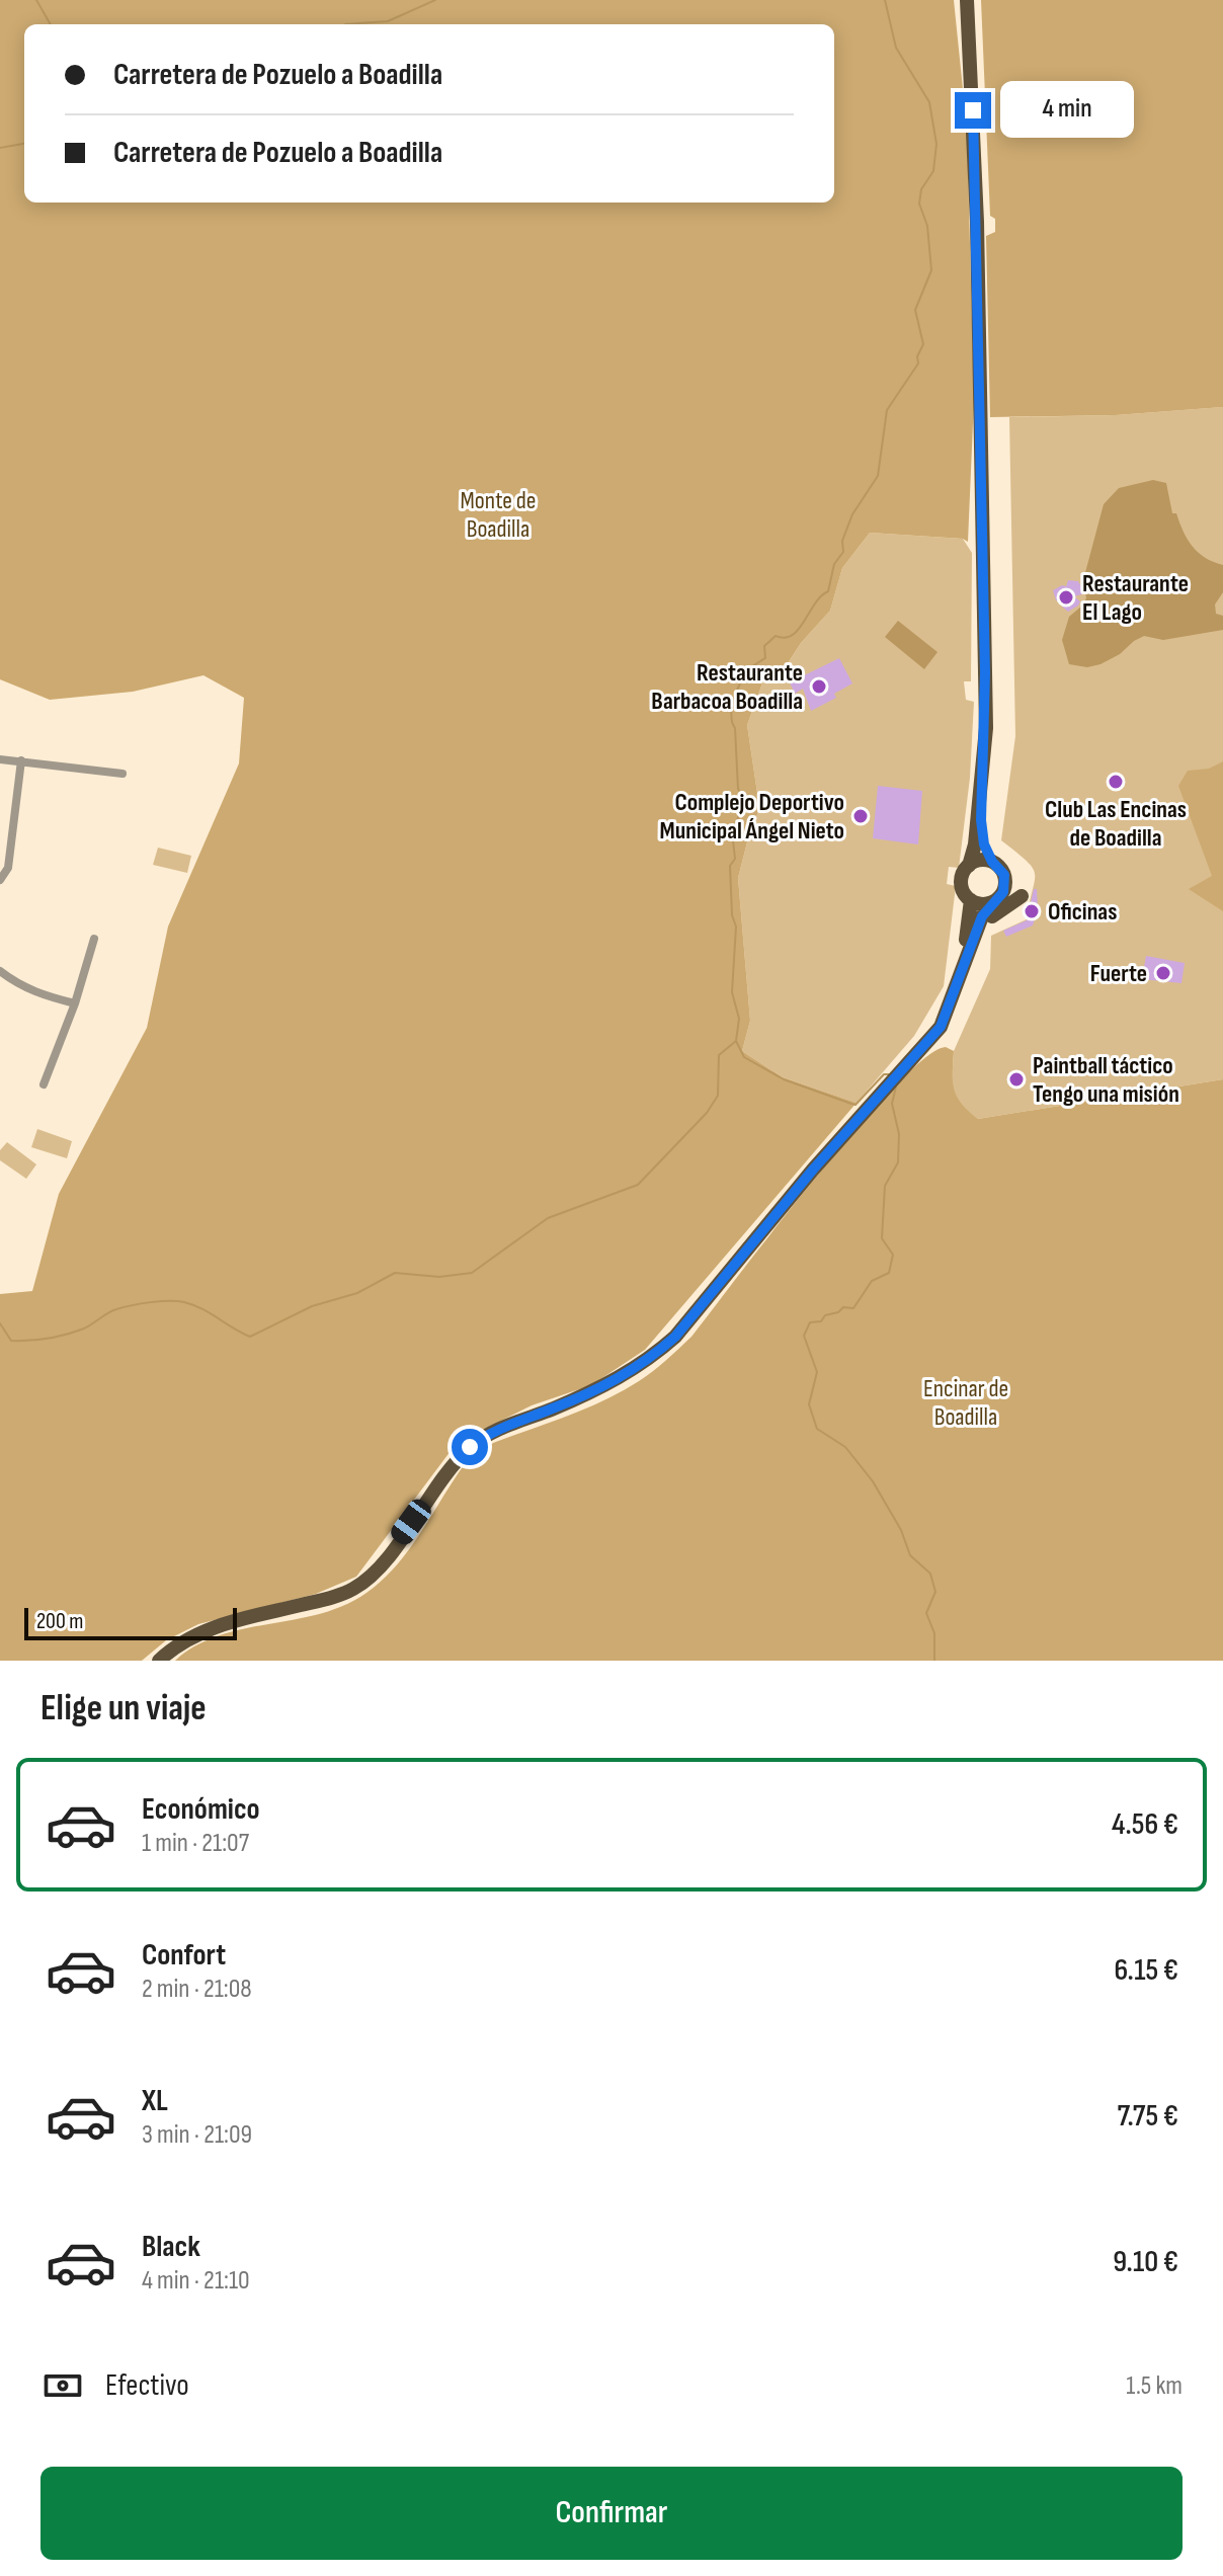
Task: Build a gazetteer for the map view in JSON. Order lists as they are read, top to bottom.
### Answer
{
  "parks": ["Monte de Boadilla", "Encinar de Boadilla"],
  "places": [
    "Restaurante El Lago",
    "Restaurante Barbacoa Boadilla",
    "Club Las Encinas de Boadilla",
    "Complejo Deportivo Municipal Ángel Nieto",
    "Oficinas",
    "Fuerte",
    "Paintball táctico Tengo una misión"
  ],
  "scale_bar": "200 m",
  "page": {
    "banner": ["Carretera de Pozuelo a Boadilla", "Carretera de Pozuelo a Boadilla"],
    "bubble": "4 min",
    "scale": "200 m",
    "heading": "Elige un viaje",
    "list": [
      {
        "name": "Económico",
        "note": "1 min · 21:07",
        "value": "4.56 €"
      },
      {
        "name": "Confort",
        "note": "2 min · 21:08",
        "value": "6.15 €"
      },
      {
        "name": "XL",
        "note": "3 min · 21:09",
        "value": "7.75 €"
      },
      {
        "name": "Black",
        "note": "4 min · 21:10",
        "value": "9.10 €"
      }
    ],
    "pay": ["Efectivo", "1.5 km"],
    "buttons": "Confirmar"
  }
}
